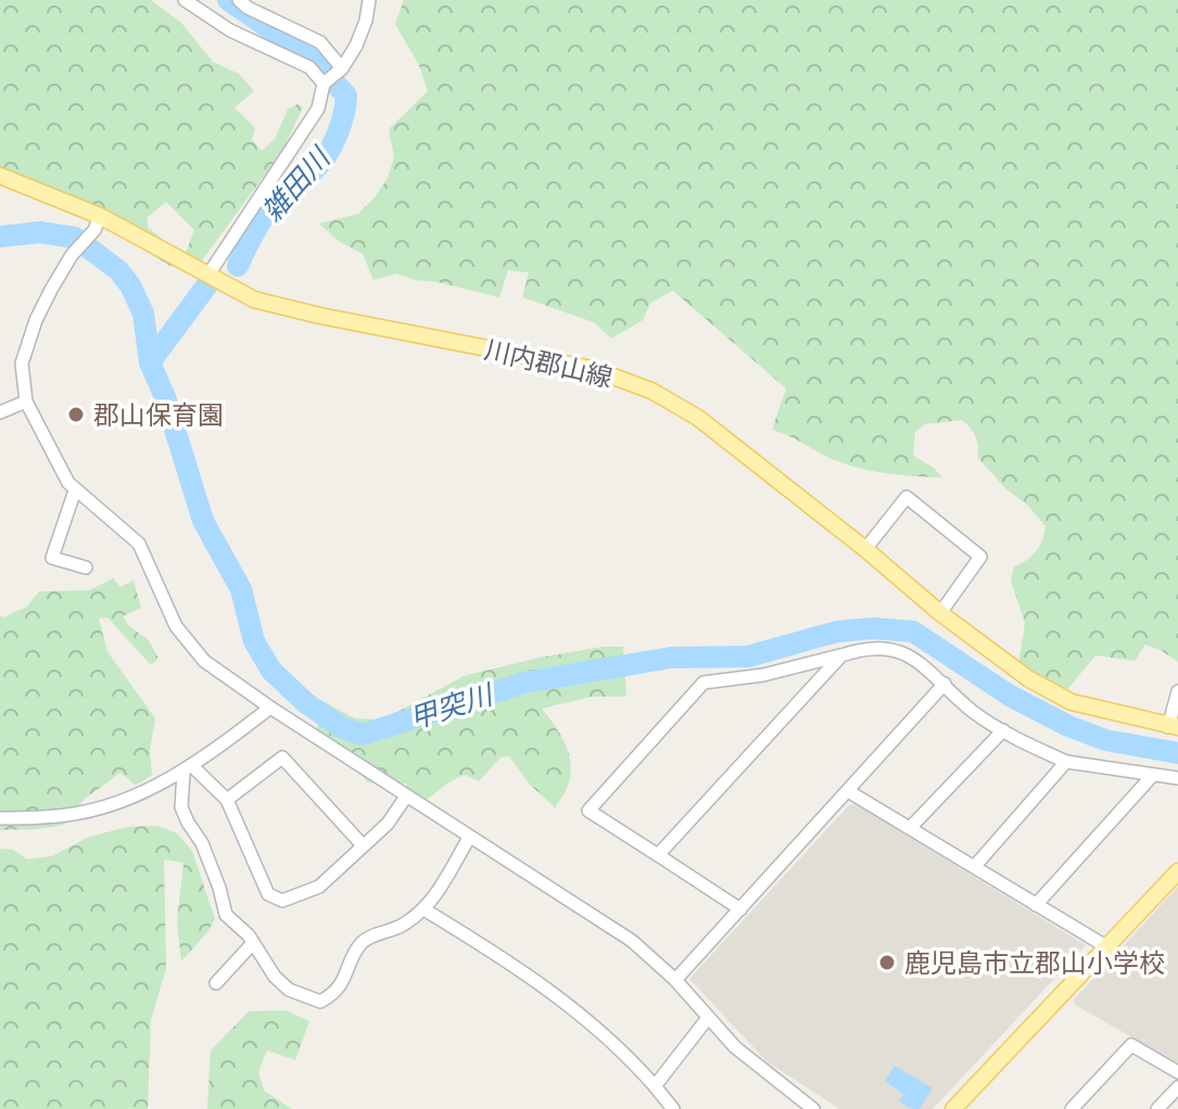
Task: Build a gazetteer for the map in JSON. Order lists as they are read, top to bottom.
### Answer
{
  "streets": {
    "main road": ["川内郡山線"]
  },
  "water": ["雑田川", "甲突川"],
  "places": ["郡山保育園", "鹿児島市立郡山小学校"]
}
